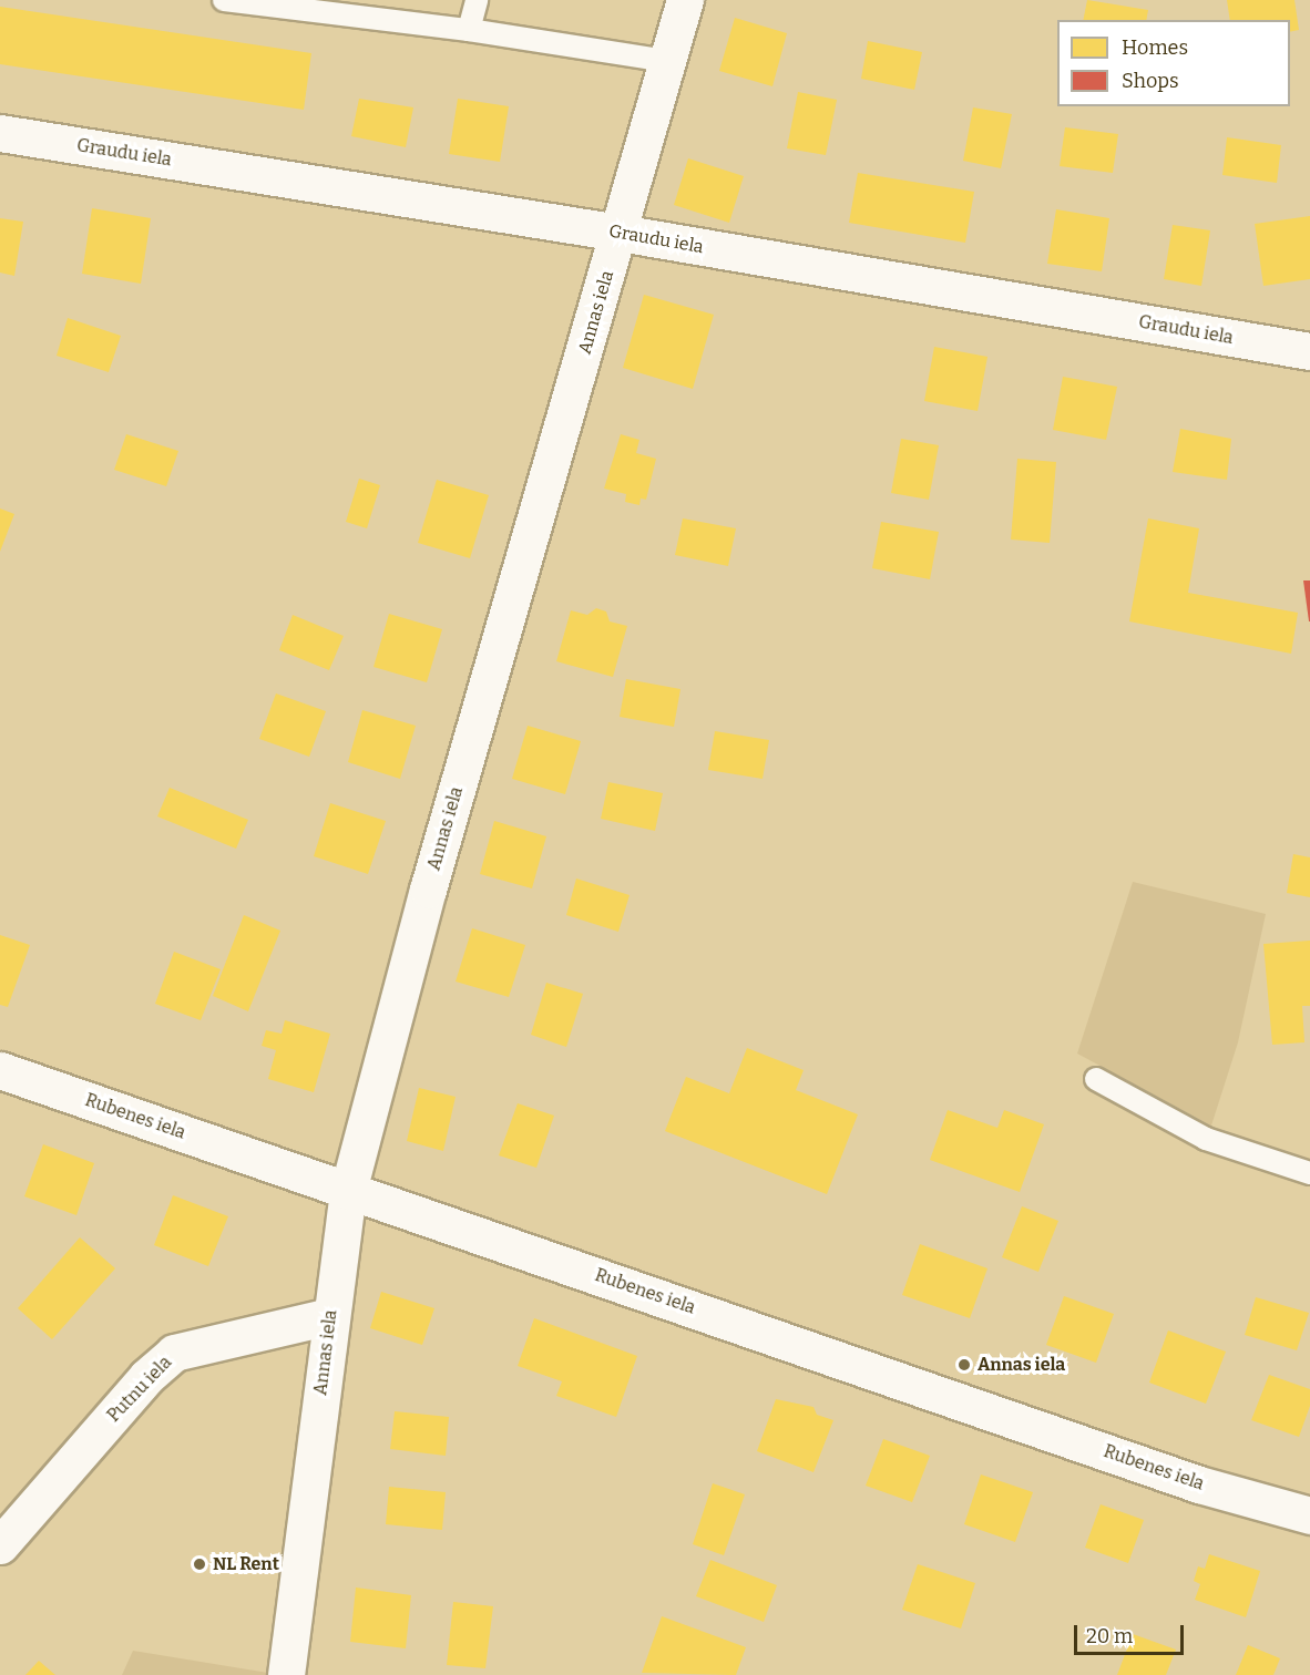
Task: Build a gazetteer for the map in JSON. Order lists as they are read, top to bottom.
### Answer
{
  "streets": {
    "street": [
      "Graudu iela",
      "Annas iela",
      "Rubenes iela",
      "Putnu iela"
    ]
  },
  "crossings": [
    ["Graudu iela", "Annas iela"],
    ["Annas iela", "Rubenes iela"],
    ["Annas iela", "Putnu iela"]
  ],
  "places": ["Annas iela", "NL Rent"],
  "legend": ["Homes", "Shops"],
  "scale_bar": "20 m"
}
